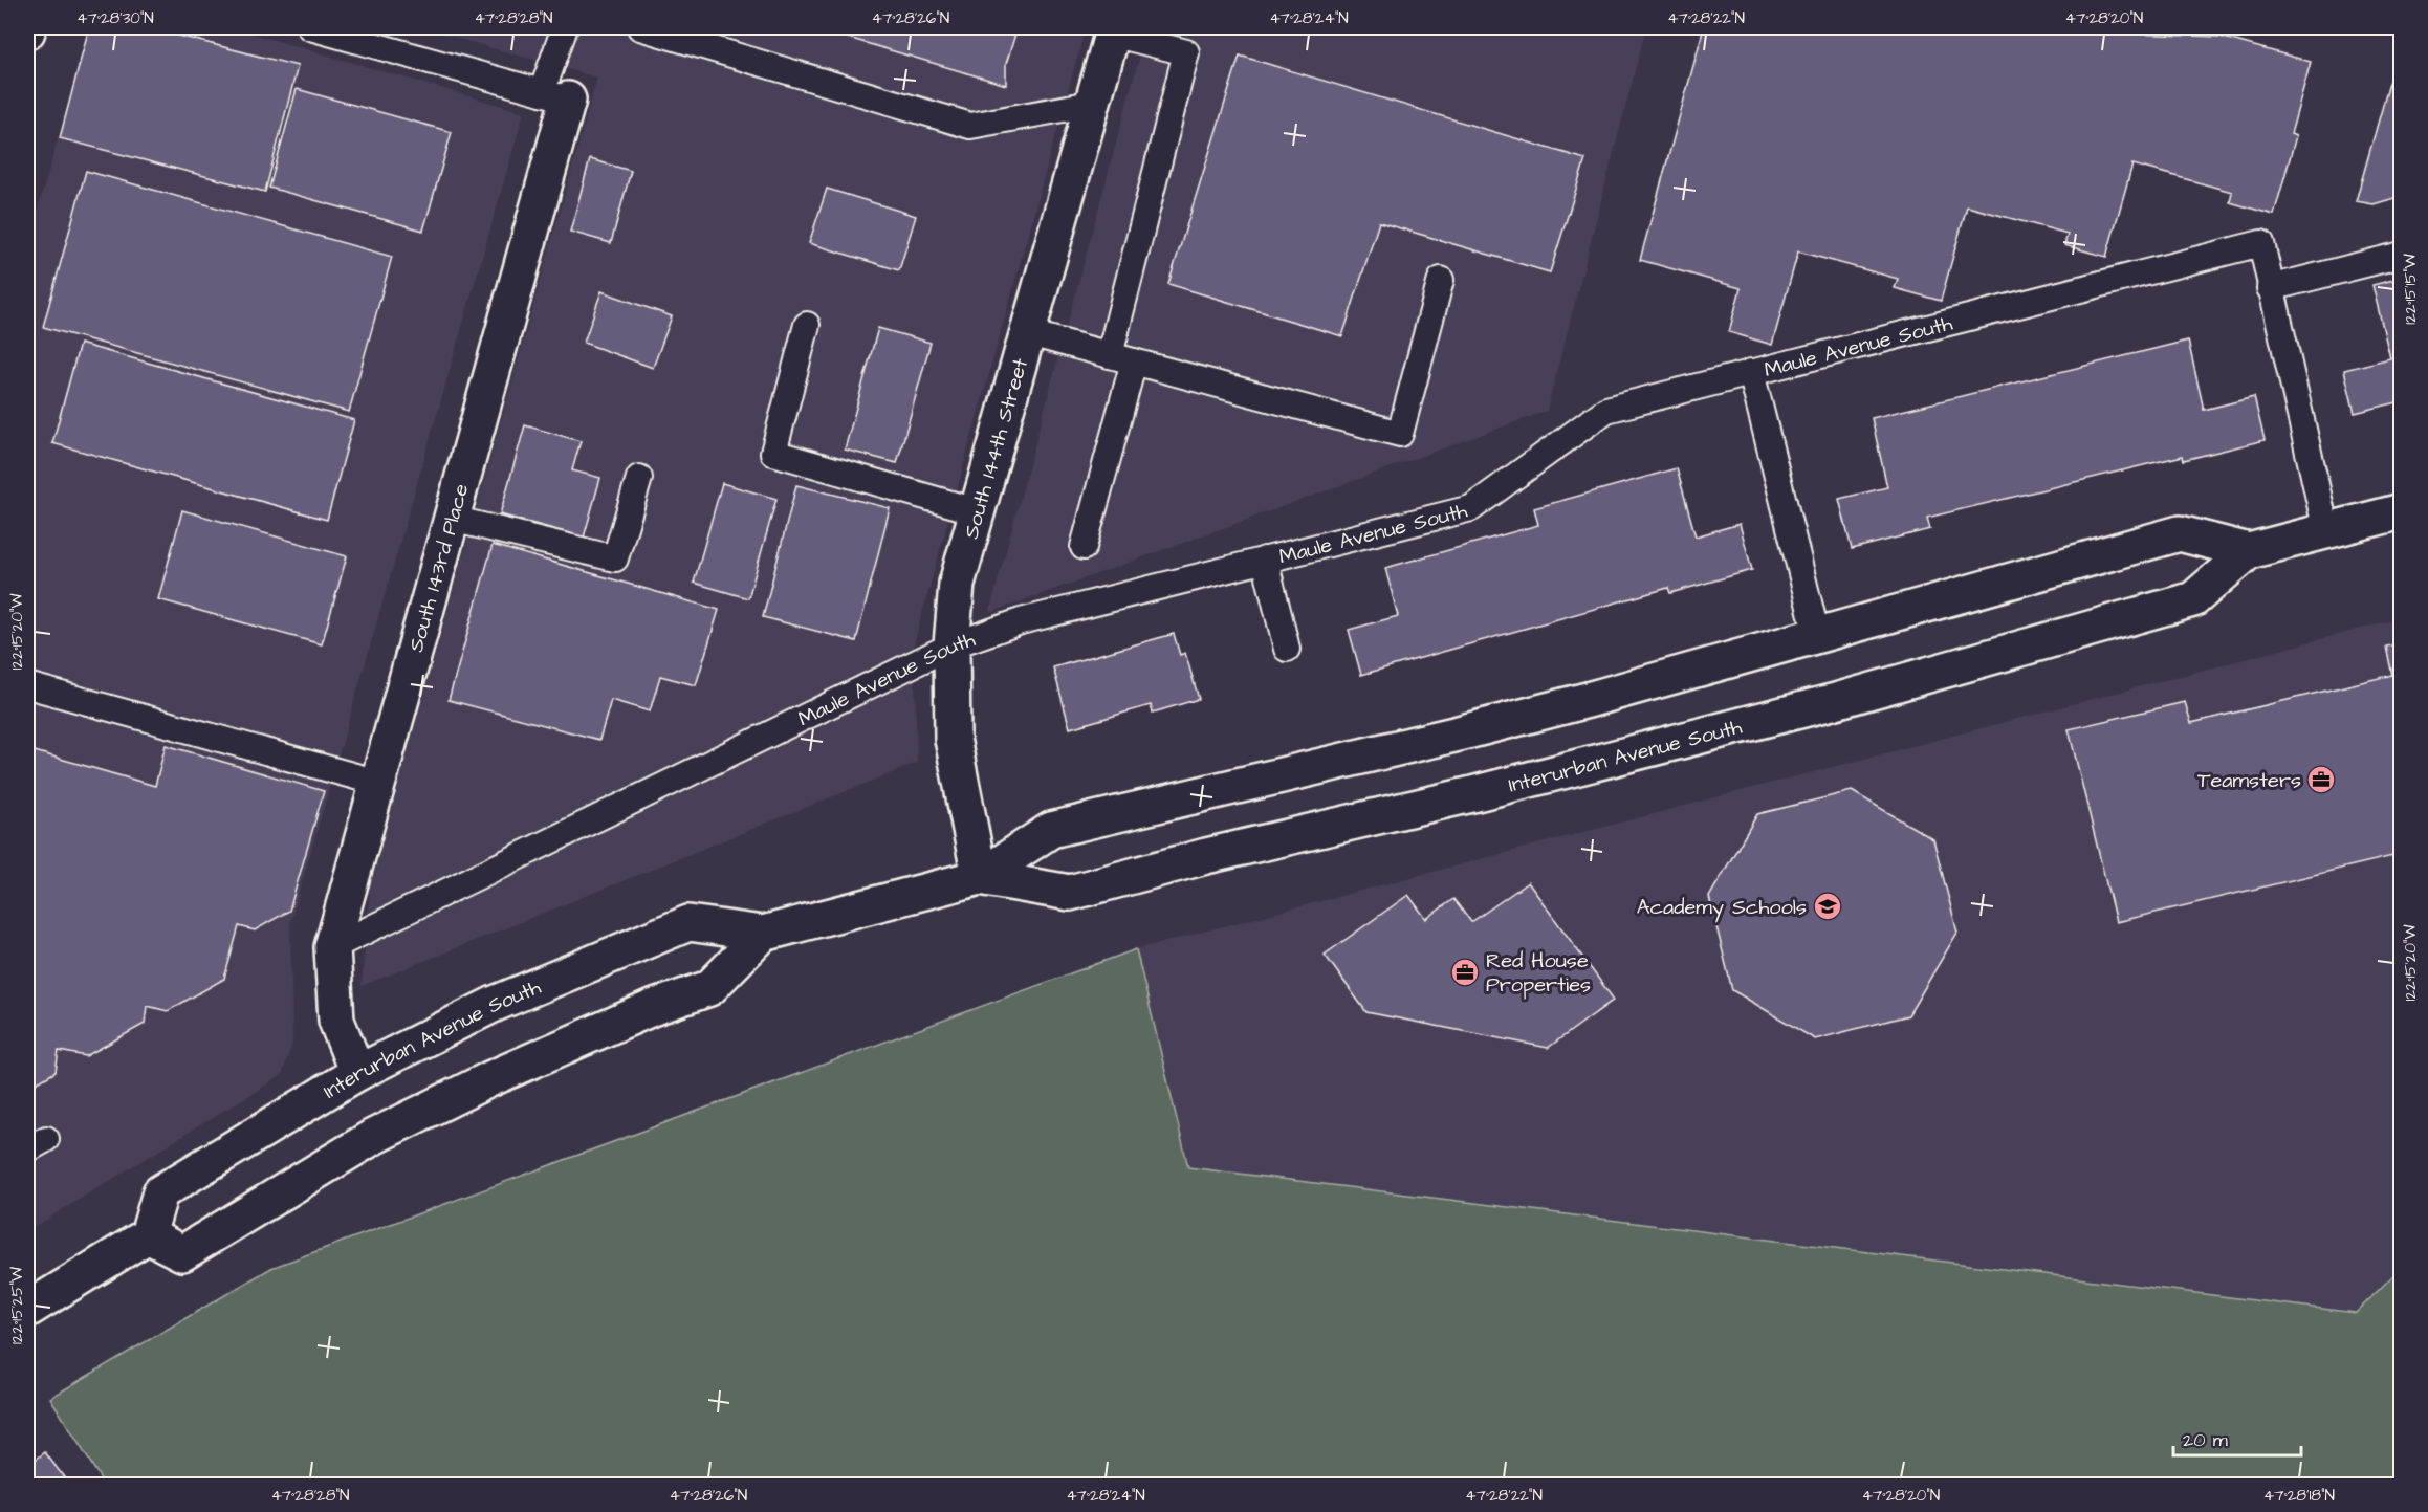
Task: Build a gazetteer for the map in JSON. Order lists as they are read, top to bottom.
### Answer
{
  "streets": {
    "main road": ["South 144th Street", "South 143rd Place", "Interurban Avenue South"],
    "lane": ["Maule Avenue South"]
  },
  "crossings": [
    ["Maule Avenue South", "South 144th Street"],
    ["Maule Avenue South", "South 143rd Place"],
    ["South 144th Street", "Interurban Avenue South"],
    ["South 143rd Place", "Interurban Avenue South"]
  ],
  "places": {
    "office": ["Teamsters", "Red House Properties"],
    "school or university": ["Academy Schools"]
  },
  "scale_bar": "20 m",
  "coordinates": [
    "47°28'30\"N",
    "47°28'28\"N",
    "47°28'26\"N",
    "47°28'24\"N",
    "47°28'22\"N",
    "47°28'20\"N",
    "122°15'15\"W",
    "122°15'20\"W",
    "122°15'25\"W",
    "47°28'18\"N"
  ]
}
